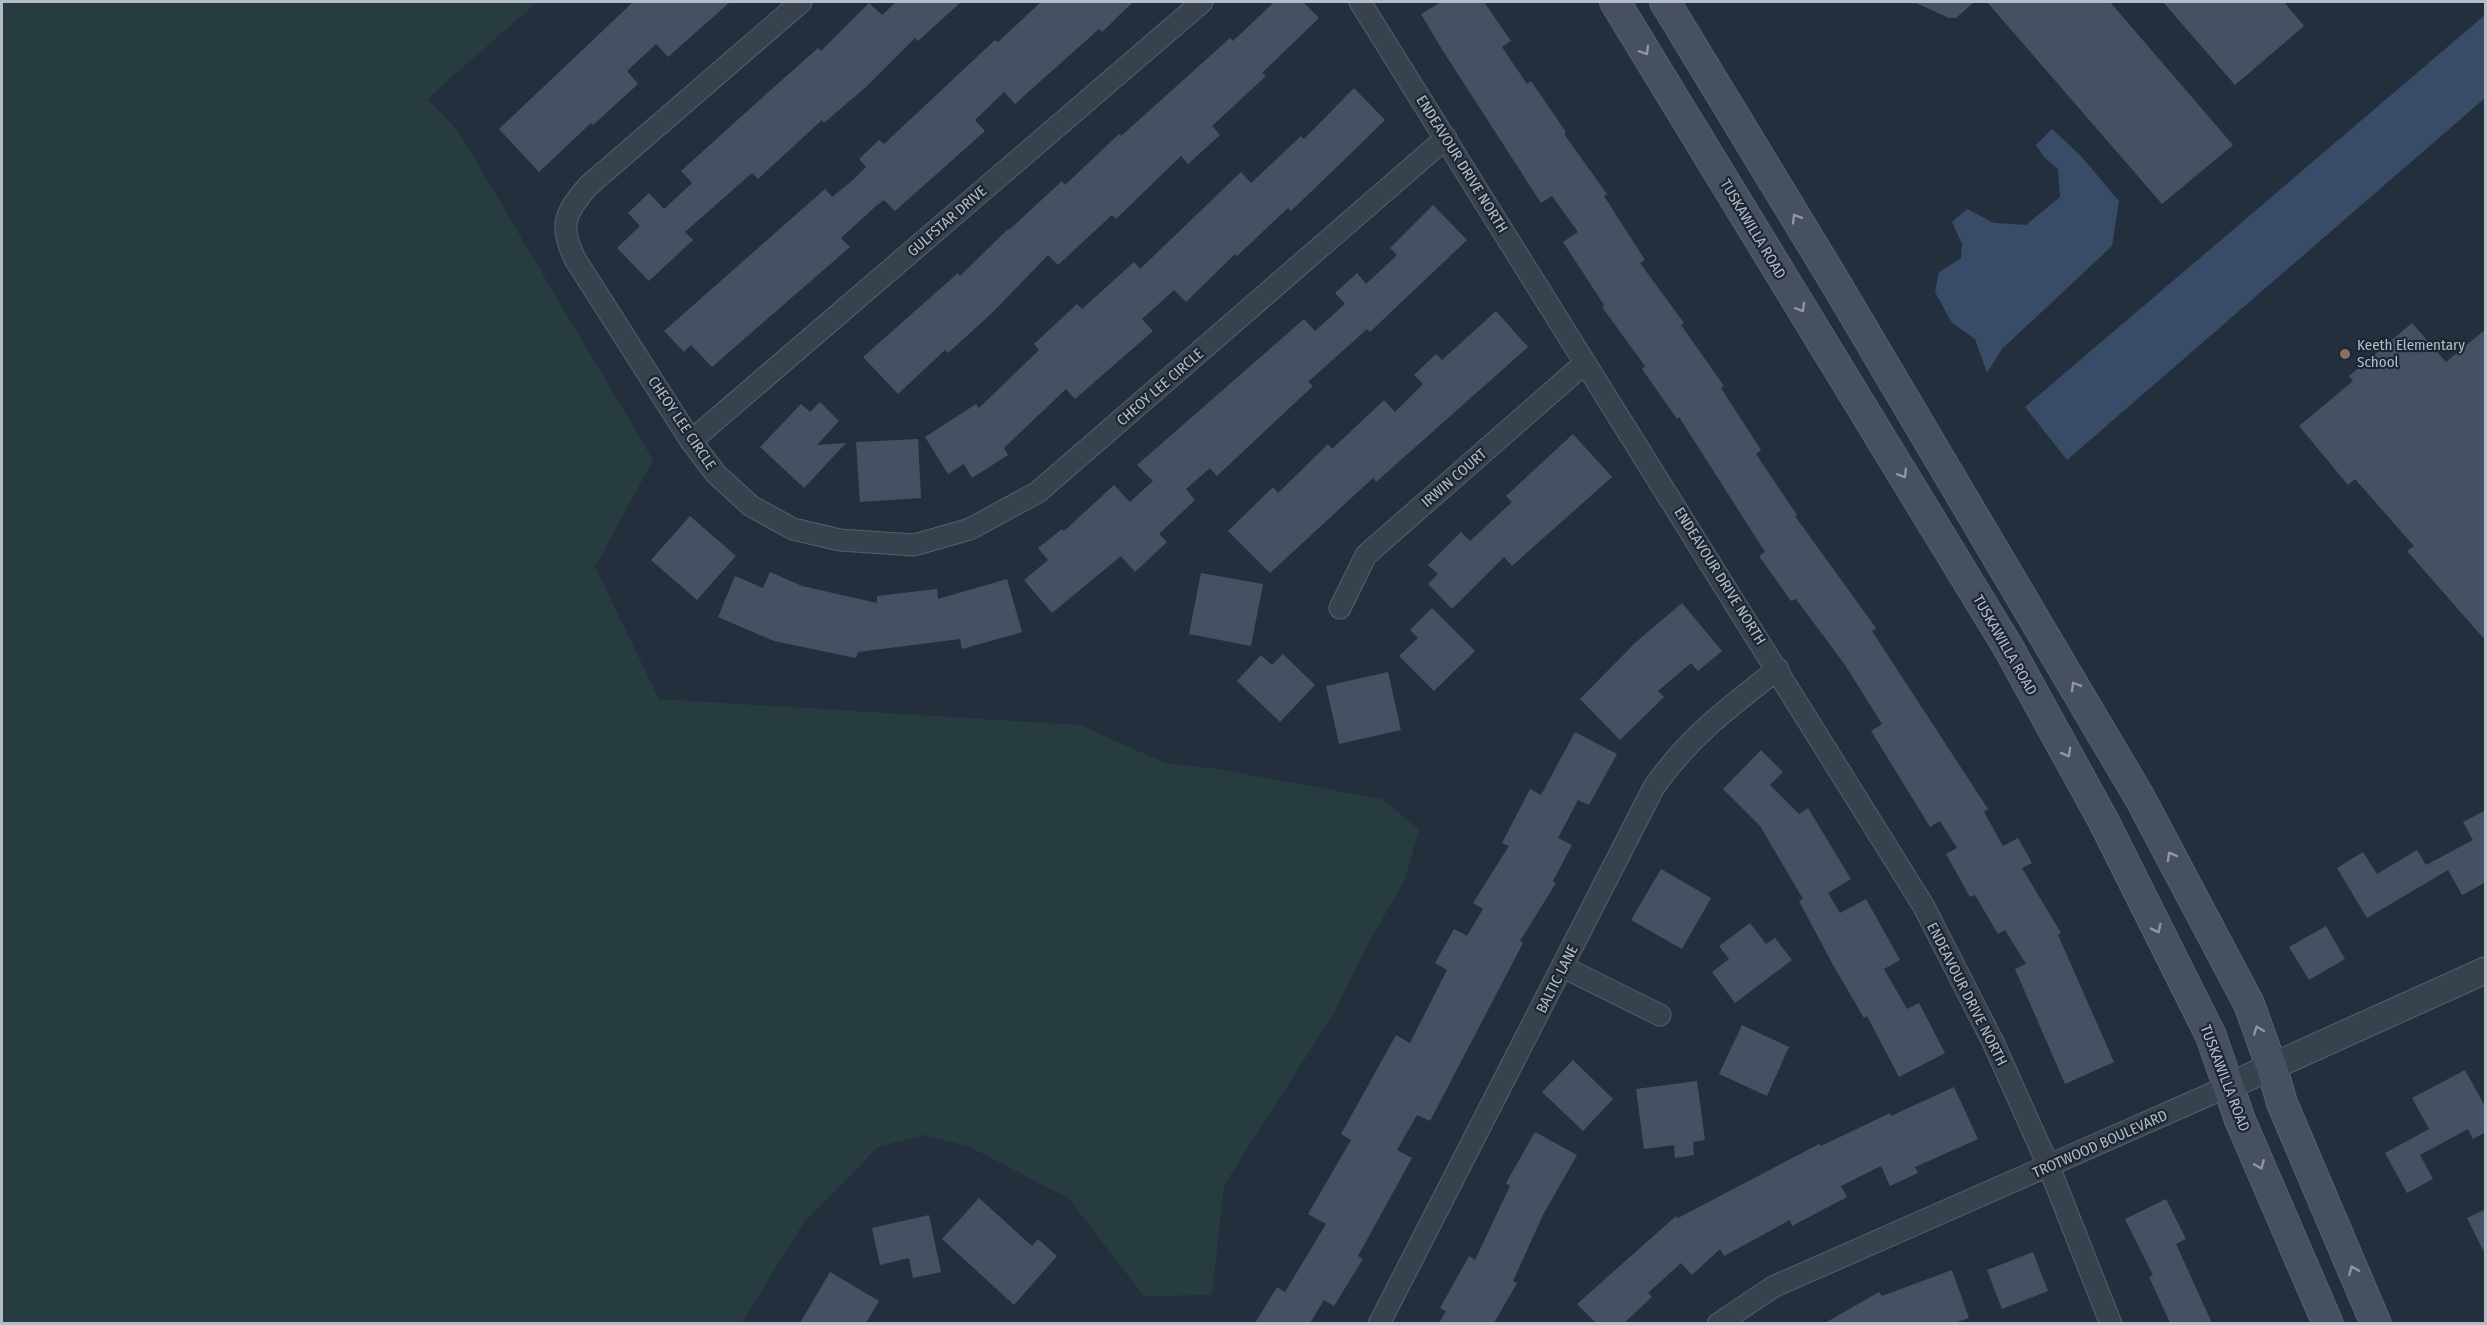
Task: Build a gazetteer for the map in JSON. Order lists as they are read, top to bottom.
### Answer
{
  "streets": {
    "main road": ["TUSKAWILLA ROAD"],
    "street": [
      "ENDEAVOUR DRIVE NORTH",
      "GULFSTAR DRIVE",
      "CHEOY LEE CIRCLE",
      "IRWIN COURT",
      "BALTIC LANE",
      "TROTWOOD BOULEVARD"
    ]
  },
  "crossings": [
    ["ENDEAVOUR DRIVE NORTH", "CHEOY LEE CIRCLE"],
    ["ENDEAVOUR DRIVE NORTH", "IRWIN COURT"],
    ["ENDEAVOUR DRIVE NORTH", "BALTIC LANE"],
    ["ENDEAVOUR DRIVE NORTH", "TROTWOOD BOULEVARD"],
    ["GULFSTAR DRIVE", "CHEOY LEE CIRCLE"],
    ["TUSKAWILLA ROAD", "TROTWOOD BOULEVARD"]
  ],
  "places": ["Keeth Elementary School"]
}
